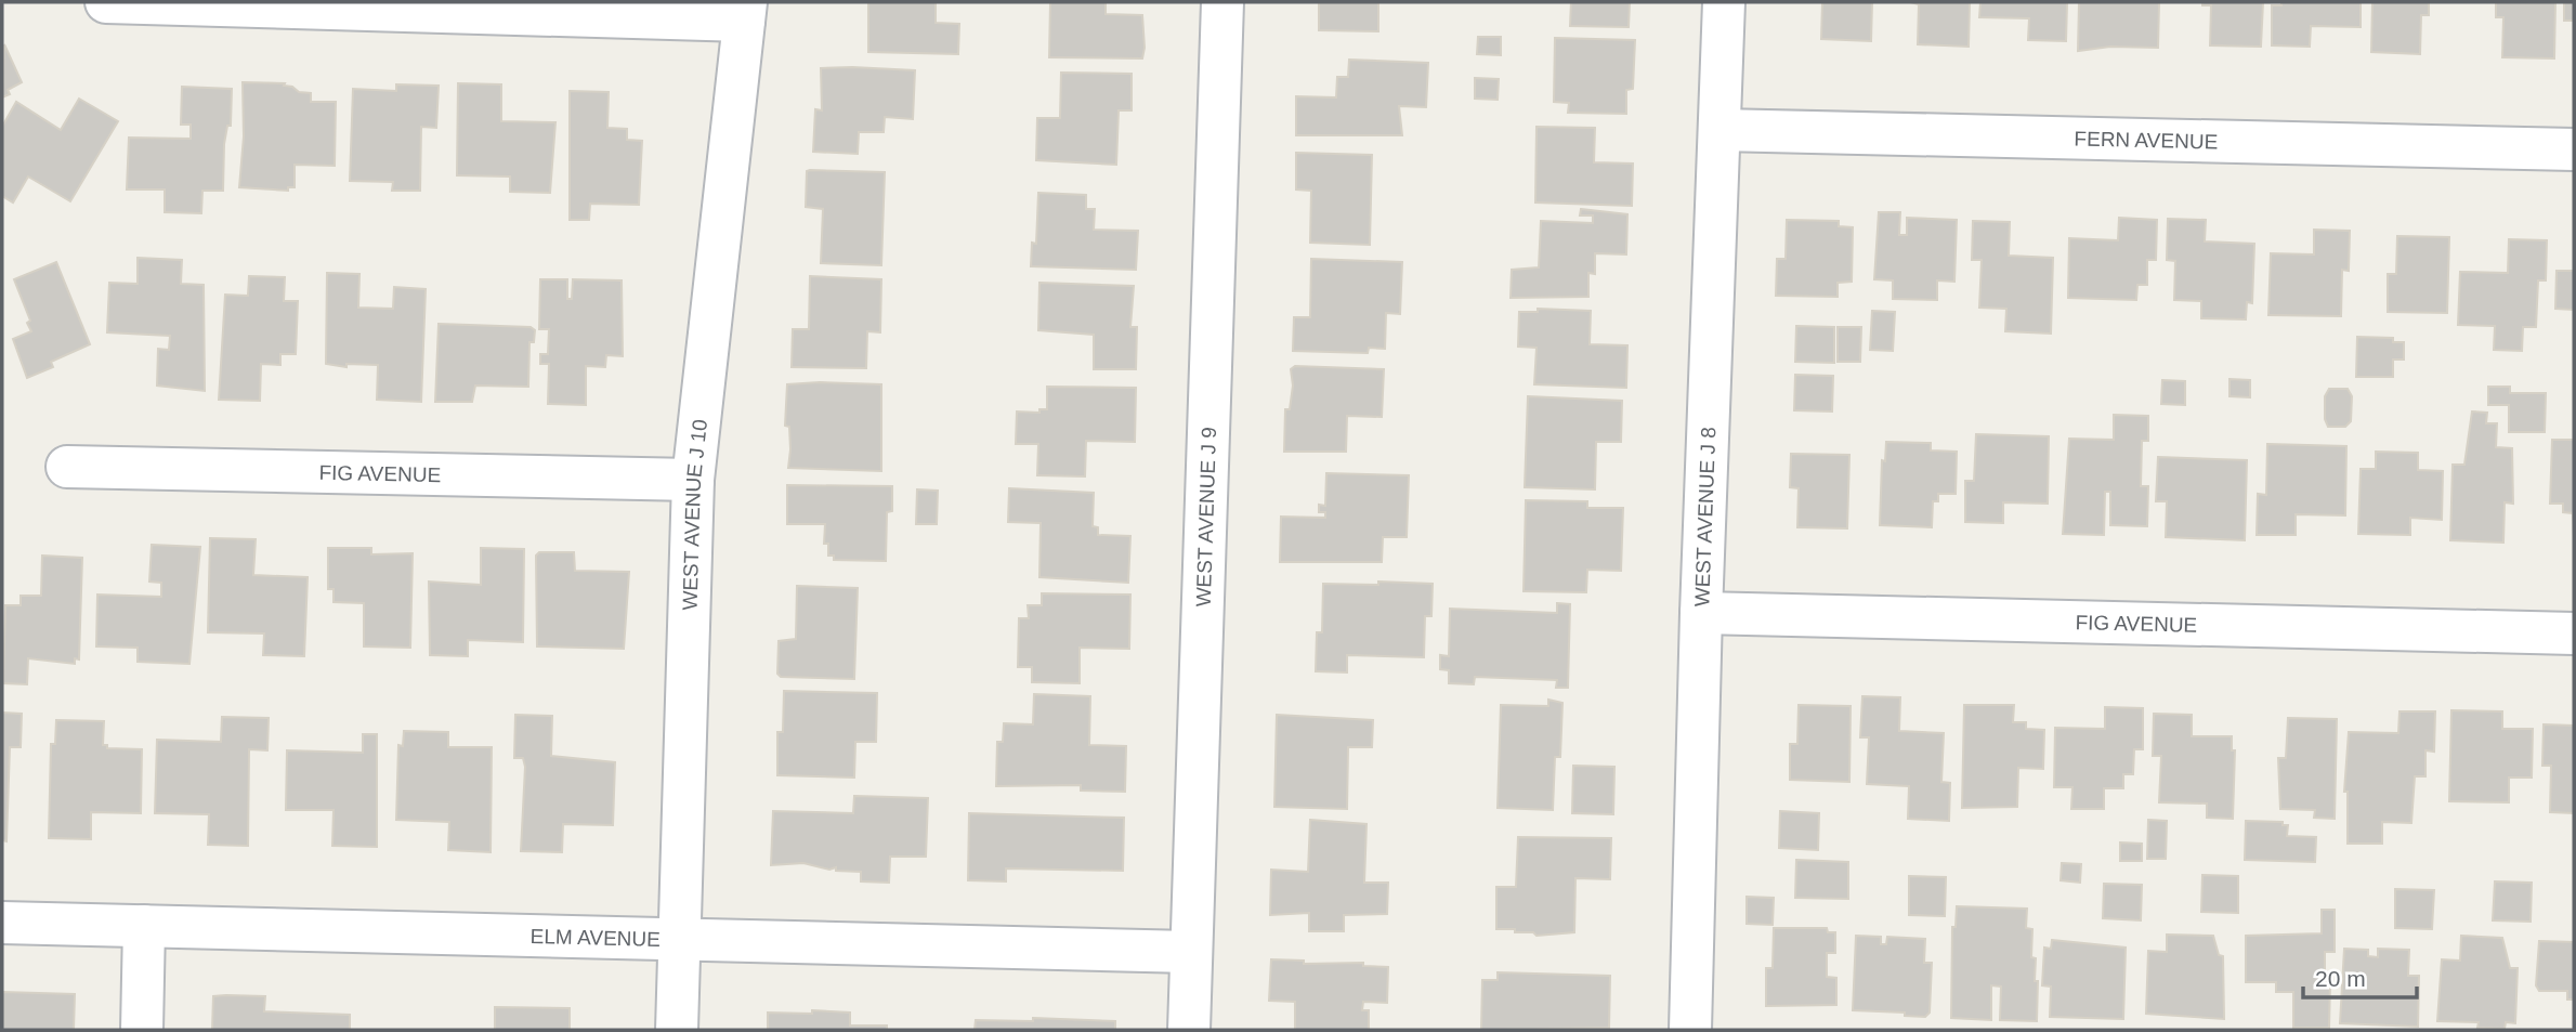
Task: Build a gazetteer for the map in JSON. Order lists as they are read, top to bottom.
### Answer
{
  "streets": {
    "street": [
      "FERN AVENUE",
      "FIG AVENUE",
      "WEST AVENUE J 10",
      "WEST AVENUE J 9",
      "WEST AVENUE J 8",
      "ELM AVENUE"
    ]
  },
  "crossings": [
    ["FERN AVENUE", "WEST AVENUE J 8"],
    ["FIG AVENUE", "WEST AVENUE J 10"],
    ["FIG AVENUE", "WEST AVENUE J 8"],
    ["WEST AVENUE J 10", "ELM AVENUE"],
    ["WEST AVENUE J 9", "ELM AVENUE"]
  ],
  "scale_bar": "20 m"
}
